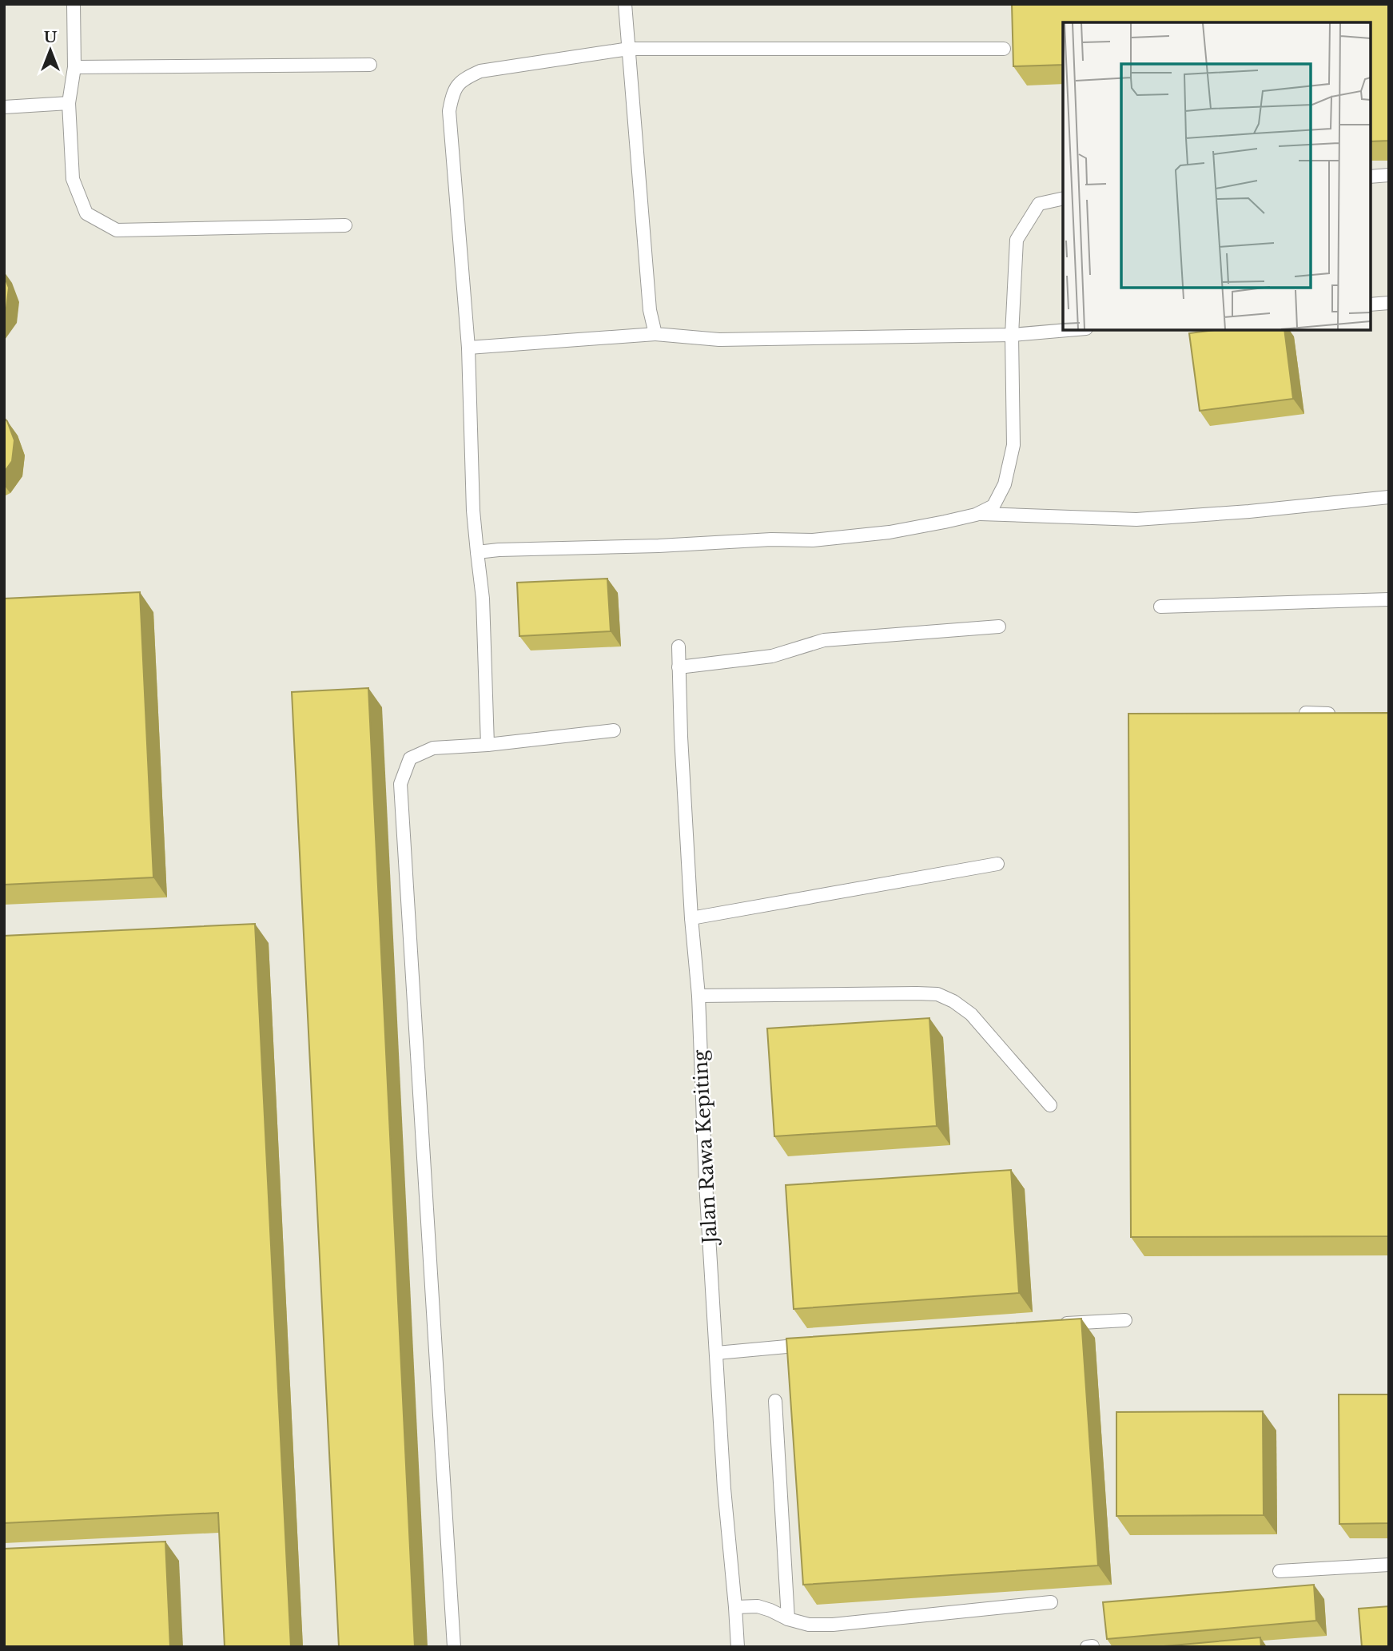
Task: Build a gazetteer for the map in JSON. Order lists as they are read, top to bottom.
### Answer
{
  "streets": {
    "lane": ["Jalan Rawa Kepiting"]
  },
  "north": "top"
}
